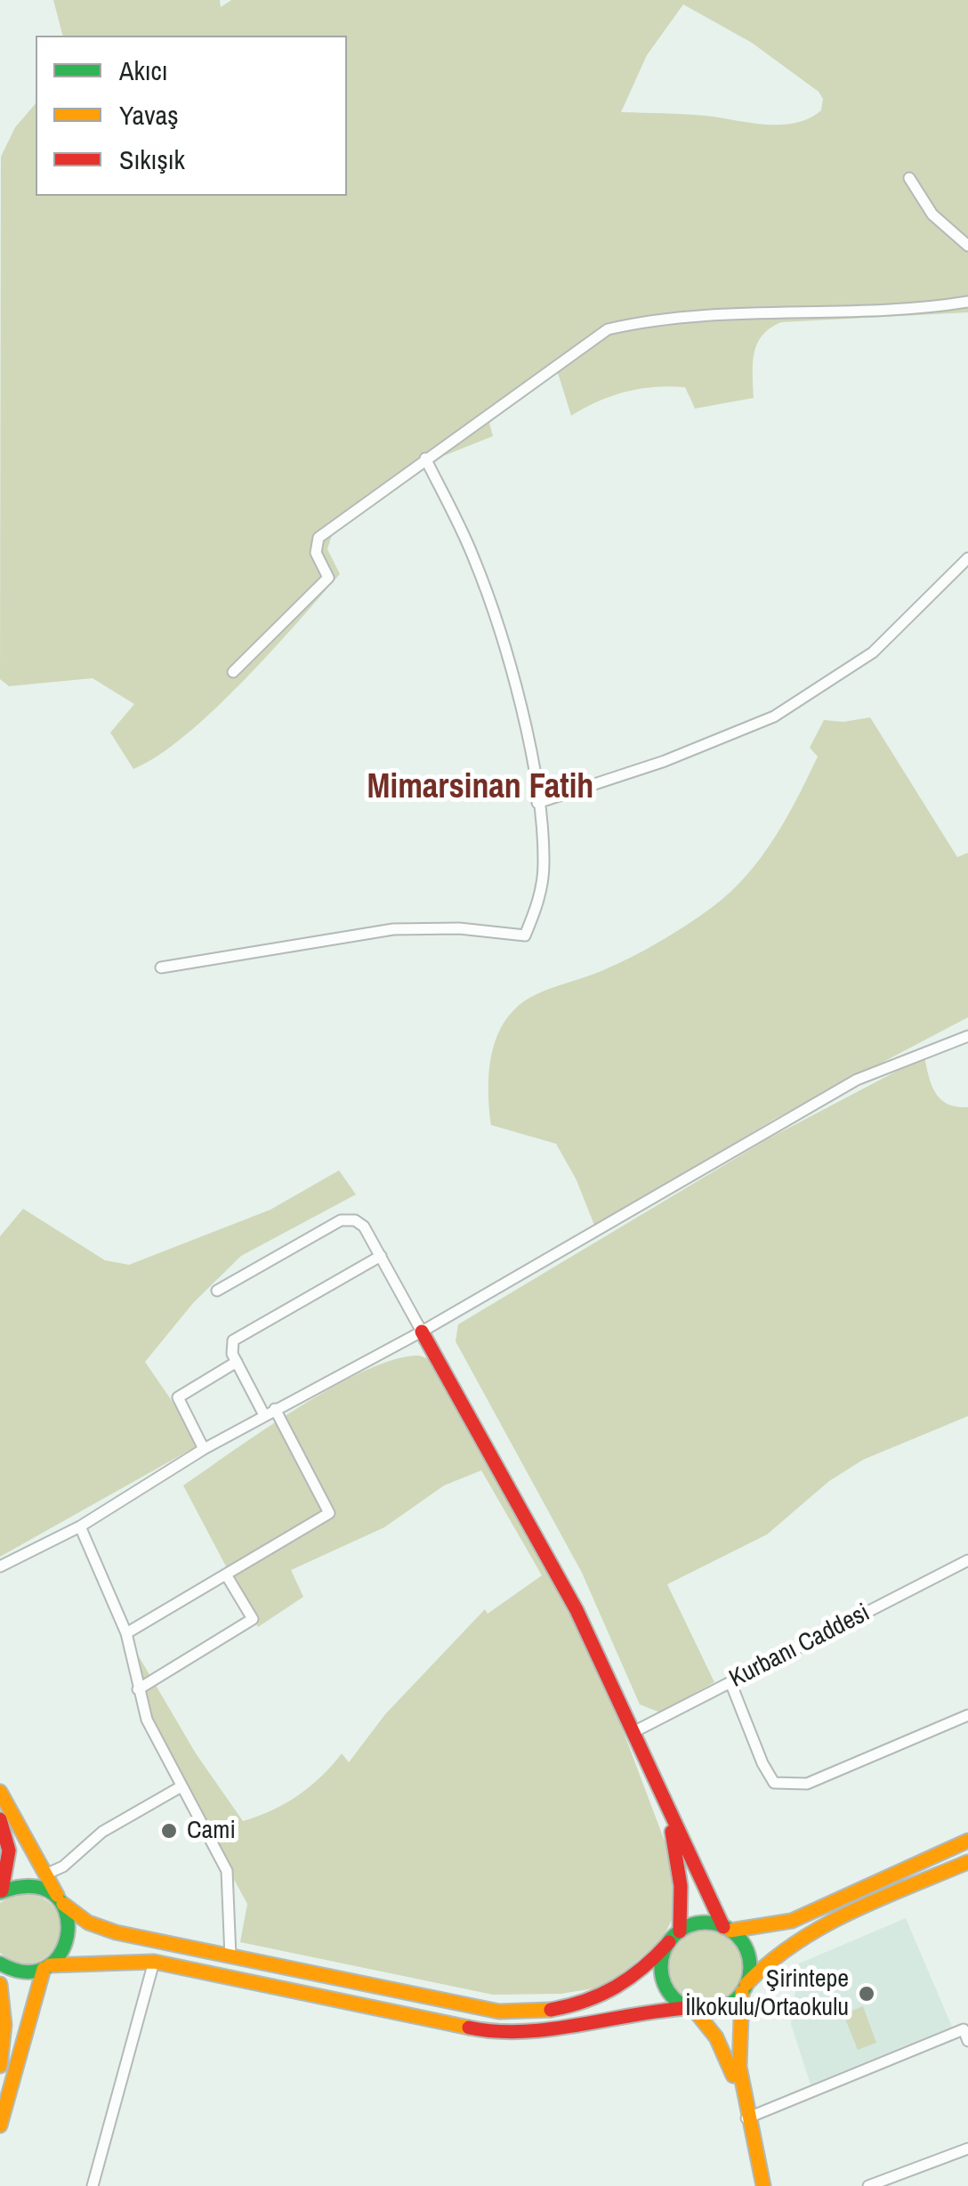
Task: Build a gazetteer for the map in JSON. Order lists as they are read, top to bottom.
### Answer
{
  "streets": {
    "street": ["Kurbanı Caddesi"]
  },
  "districts": ["Mimarsinan Fatih"],
  "places": ["Cami", "Şirintepe İlkokulu/Ortaokulu"],
  "legend": ["Akıcı", "Yavaş", "Sıkışık"]
}
